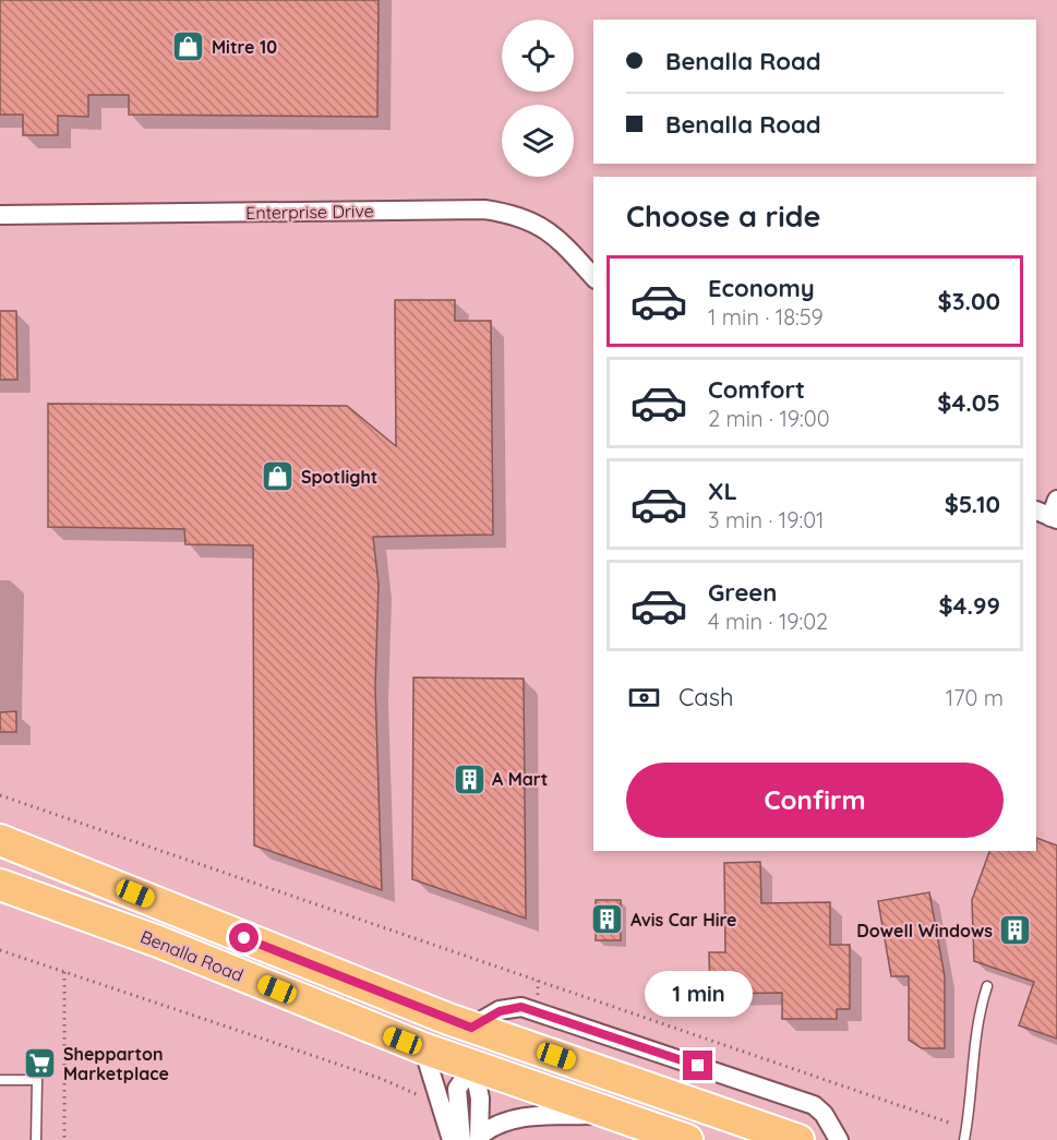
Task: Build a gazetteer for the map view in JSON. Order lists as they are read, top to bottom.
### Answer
{
  "streets": {
    "highway": ["Benalla Road"],
    "street": ["Enterprise Drive"]
  },
  "places": {
    "shop": ["Mitre 10", "Spotlight"],
    "building": ["A Mart", "Avis Car Hire", "Dowell Windows"],
    "supermarket": ["Shepparton Marketplace"]
  },
  "page": {
    "banner": ["Benalla Road", "Benalla Road"],
    "heading": "Choose a ride",
    "list": [
      {
        "name": "Economy",
        "note": "1 min · 18:59",
        "value": "$3.00"
      },
      {
        "name": "Comfort",
        "note": "2 min · 19:00",
        "value": "$4.05"
      },
      {
        "name": "XL",
        "note": "3 min · 19:01",
        "value": "$5.10"
      },
      {
        "name": "Green",
        "note": "4 min · 19:02",
        "value": "$4.99"
      }
    ],
    "pay": ["Cash", "170 m"],
    "buttons": "Confirm",
    "bubble": "1 min"
  }
}
